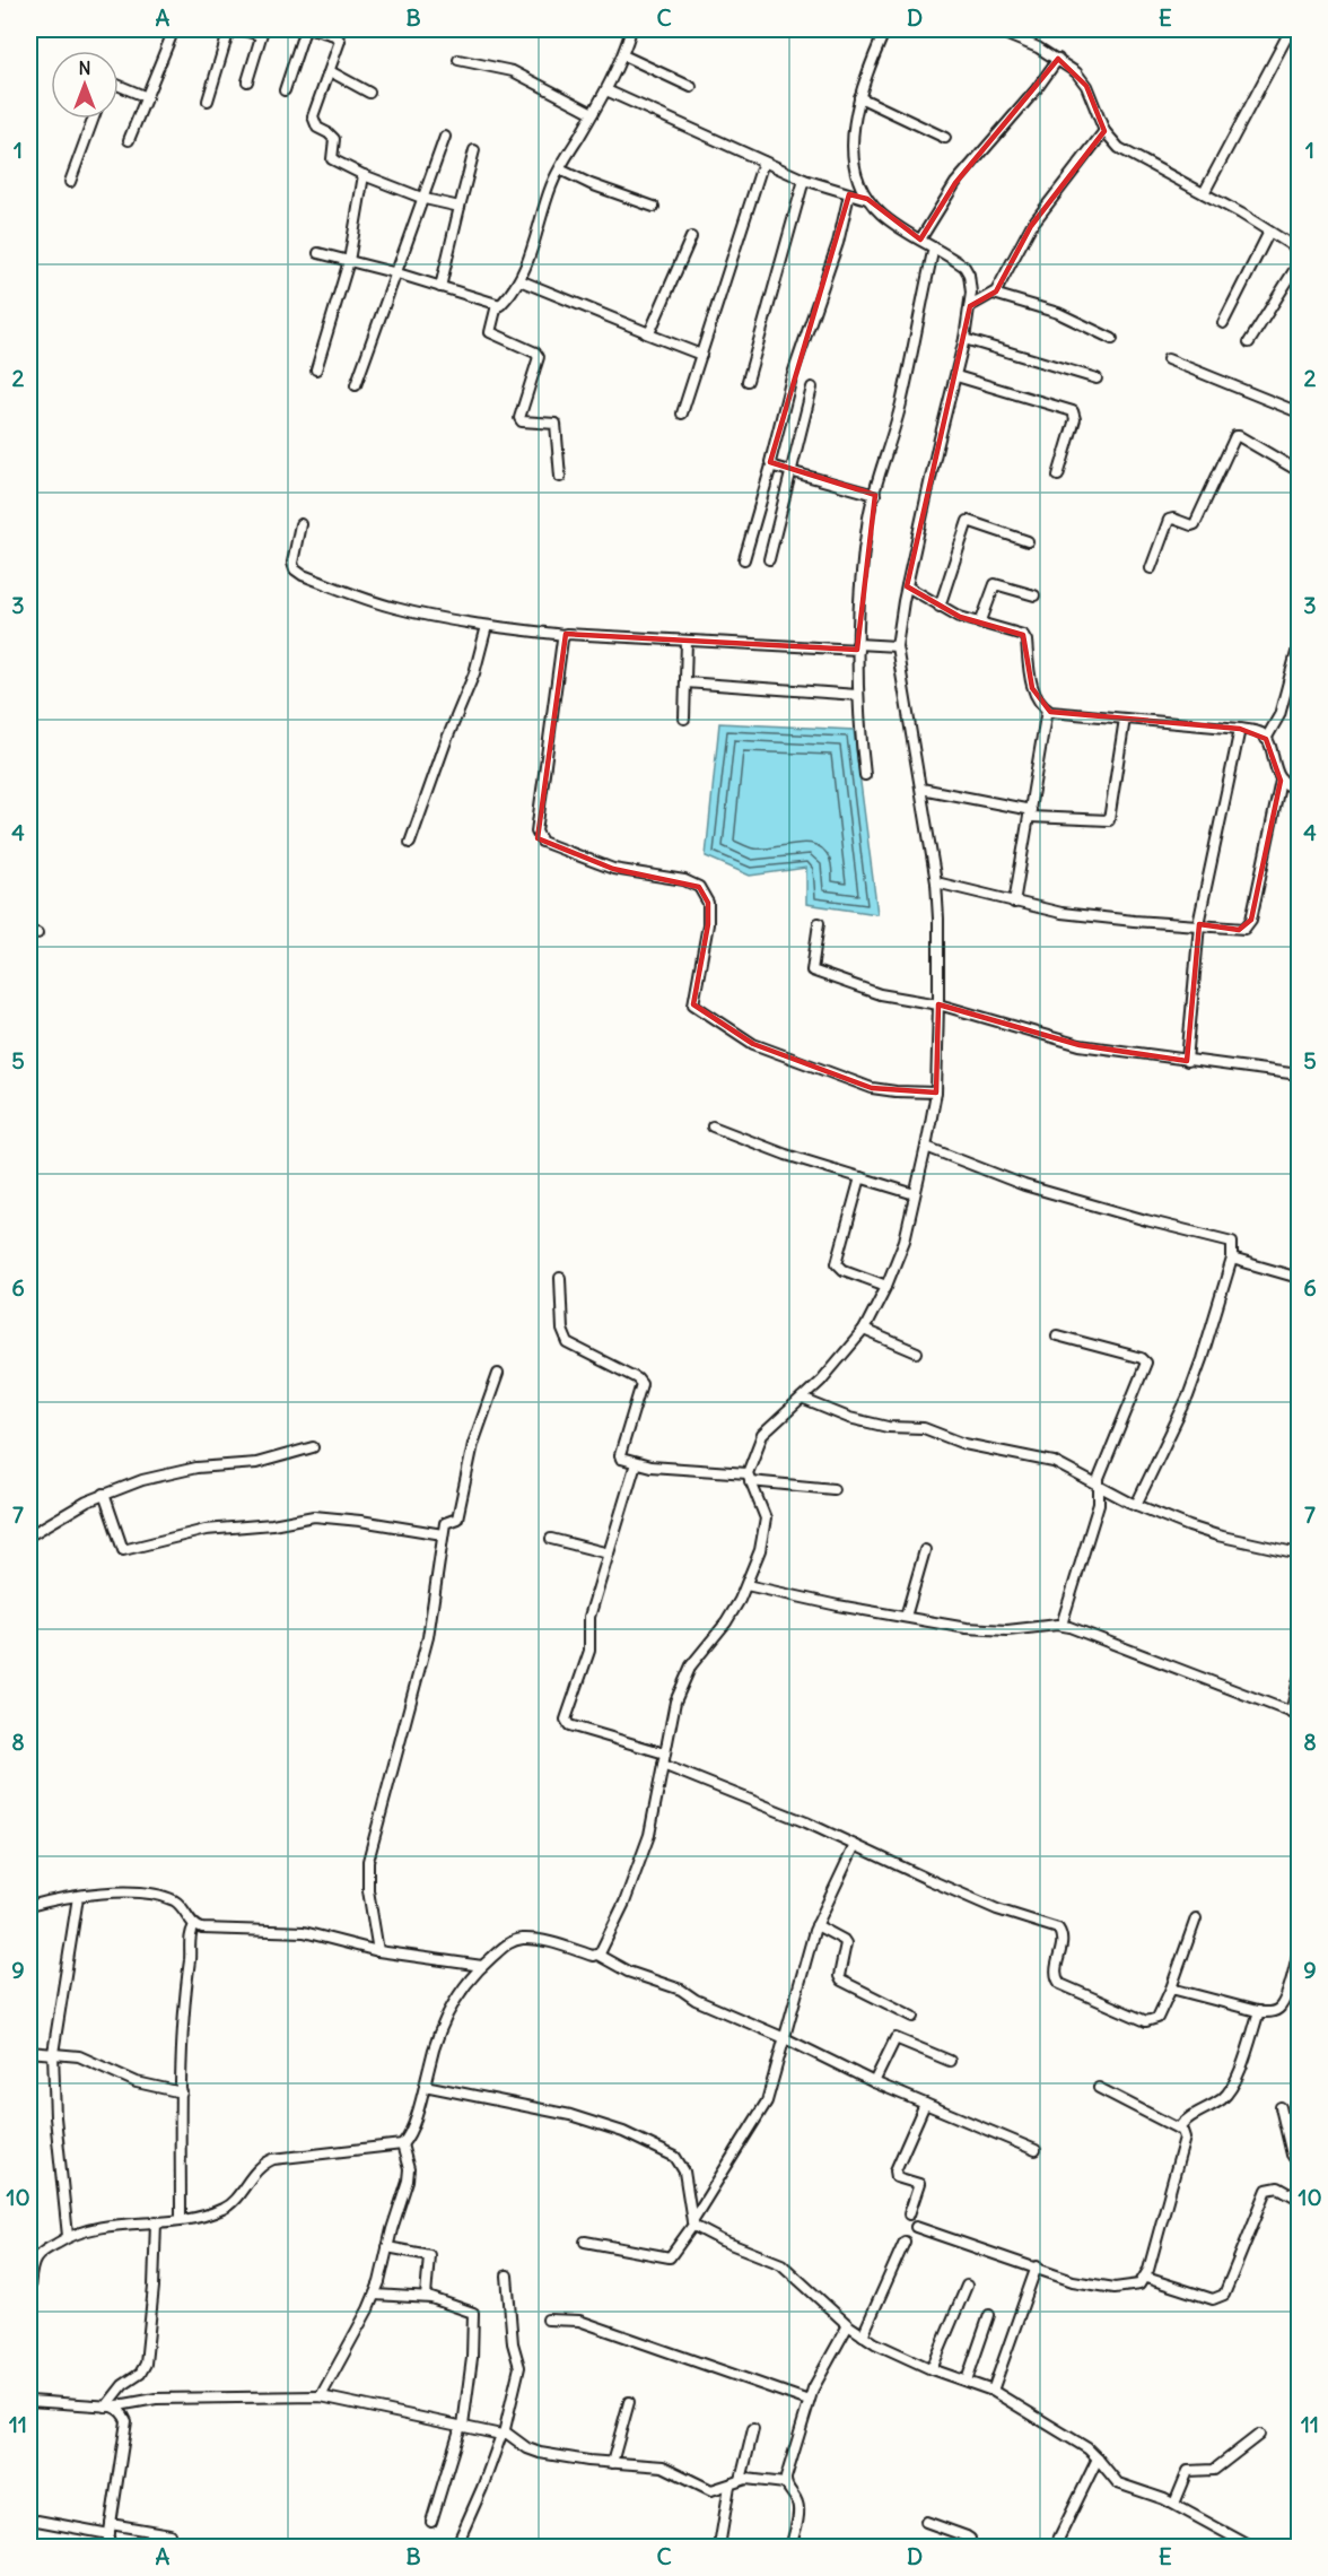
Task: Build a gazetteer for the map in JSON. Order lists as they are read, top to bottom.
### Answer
{
  "north": "top",
  "grid": {
    "columns": [
      "A",
      "B",
      "C",
      "D",
      "E"
    ],
    "rows": [
      "1",
      "2",
      "3",
      "4",
      "5",
      "6",
      "7",
      "8",
      "9",
      "10",
      "11"
    ]
  }
}
